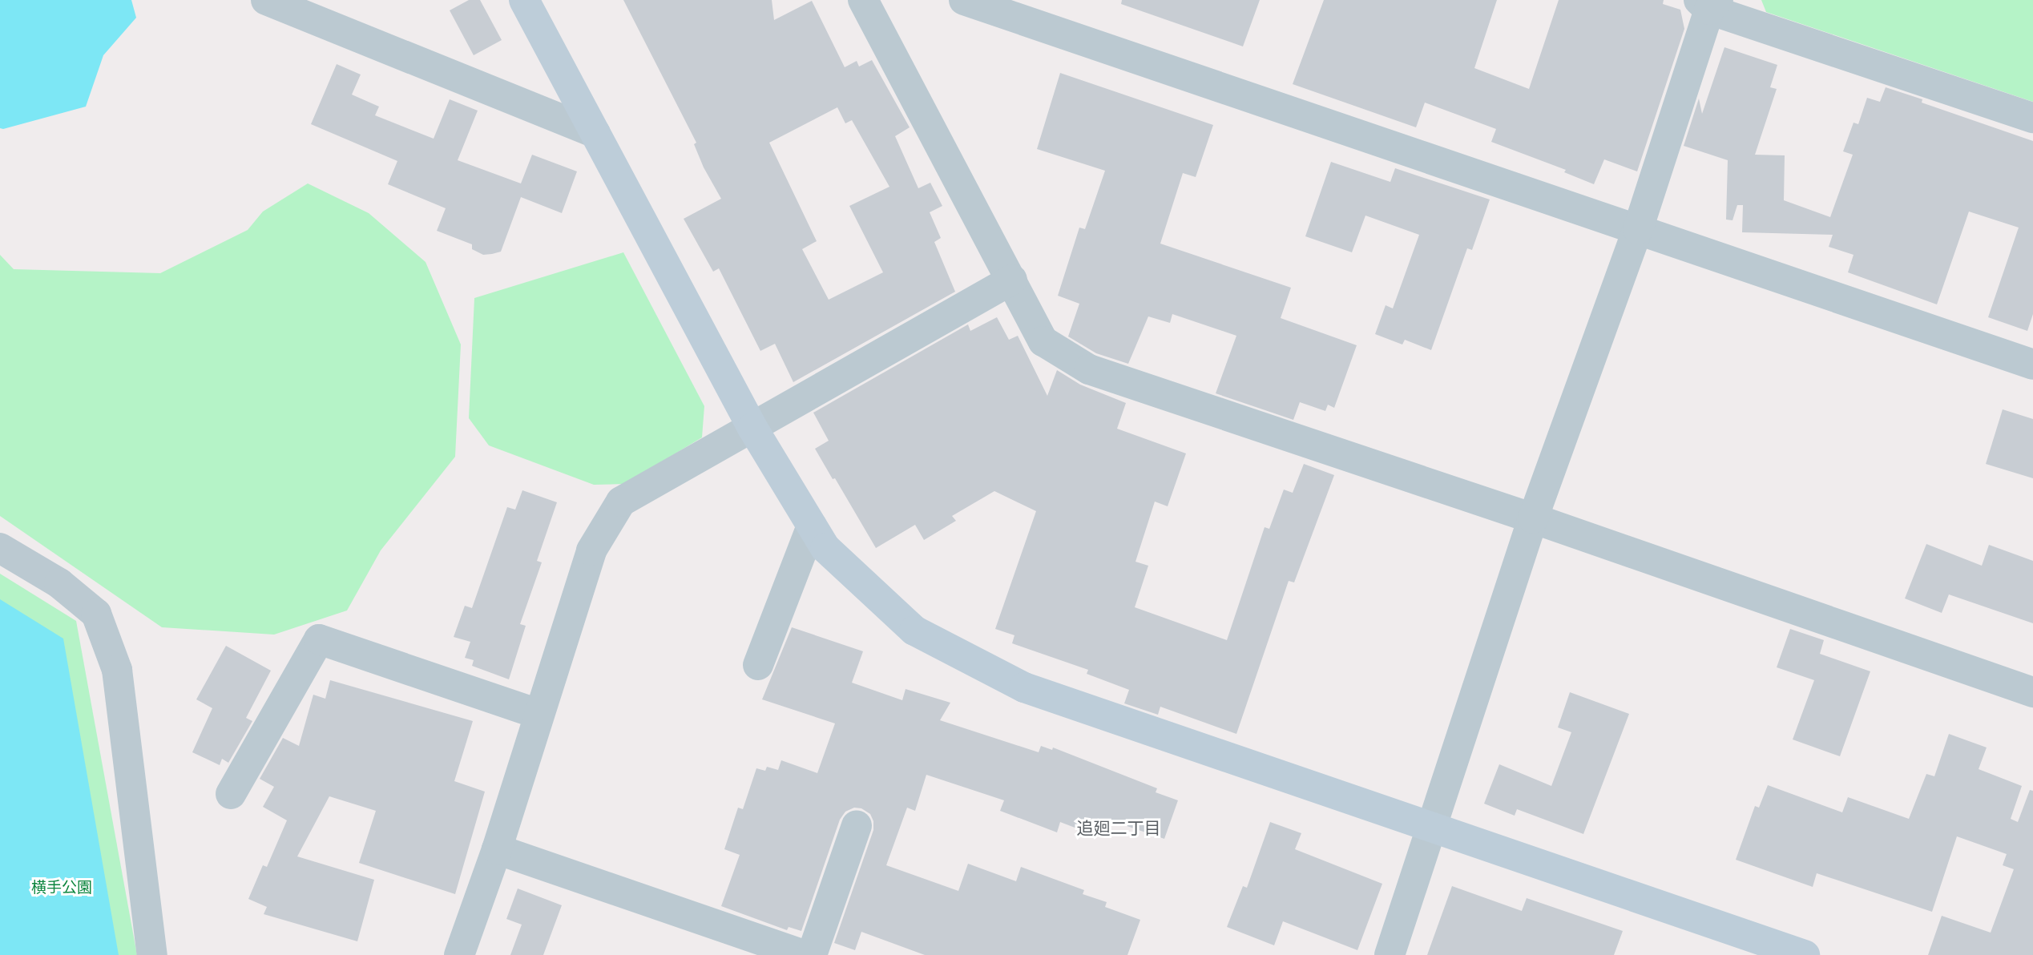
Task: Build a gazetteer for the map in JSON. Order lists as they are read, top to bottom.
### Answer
{
  "districts": ["追廻二丁目"],
  "parks": ["横手公園"]
}
